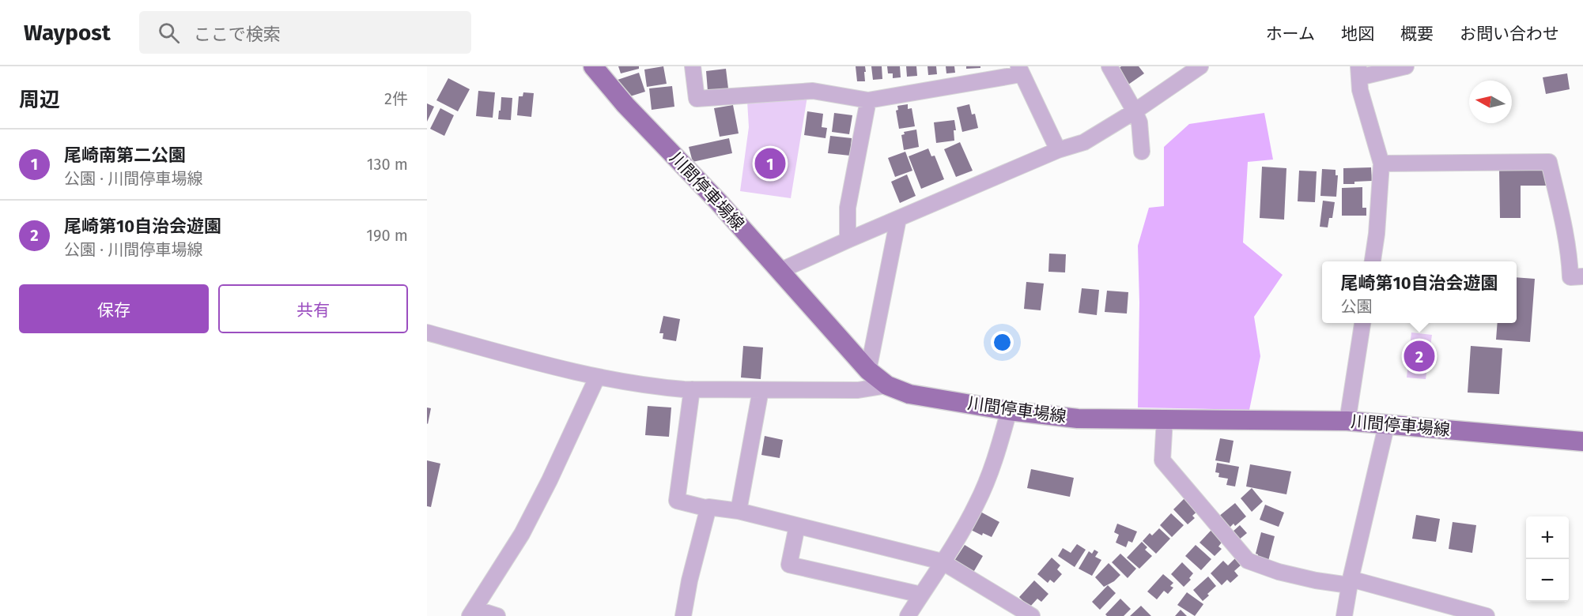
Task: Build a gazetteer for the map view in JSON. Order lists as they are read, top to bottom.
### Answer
{
  "streets": {
    "main road": ["川間停車場線"]
  },
  "north": "left",
  "page": {
    "header": "Waypost",
    "search": "ここで検索",
    "nav": [
      "ホーム",
      "地図",
      "概要",
      "お問い合わせ"
    ],
    "heading": ["周辺", "2件"],
    "list": [
      {
        "mark": "1",
        "name": "尾崎南第二公園",
        "note": "公園 · 川間停車場線",
        "value": "130 m"
      },
      {
        "mark": "2",
        "name": "尾崎第10自治会遊園",
        "note": "公園 · 川間停車場線",
        "value": "190 m"
      }
    ],
    "pins": ["1", "2"],
    "popup": ["尾崎第10自治会遊園", "公園"],
    "buttons": ["保存", "共有"],
    "map_buttons": ["+", "−"]
  }
}
